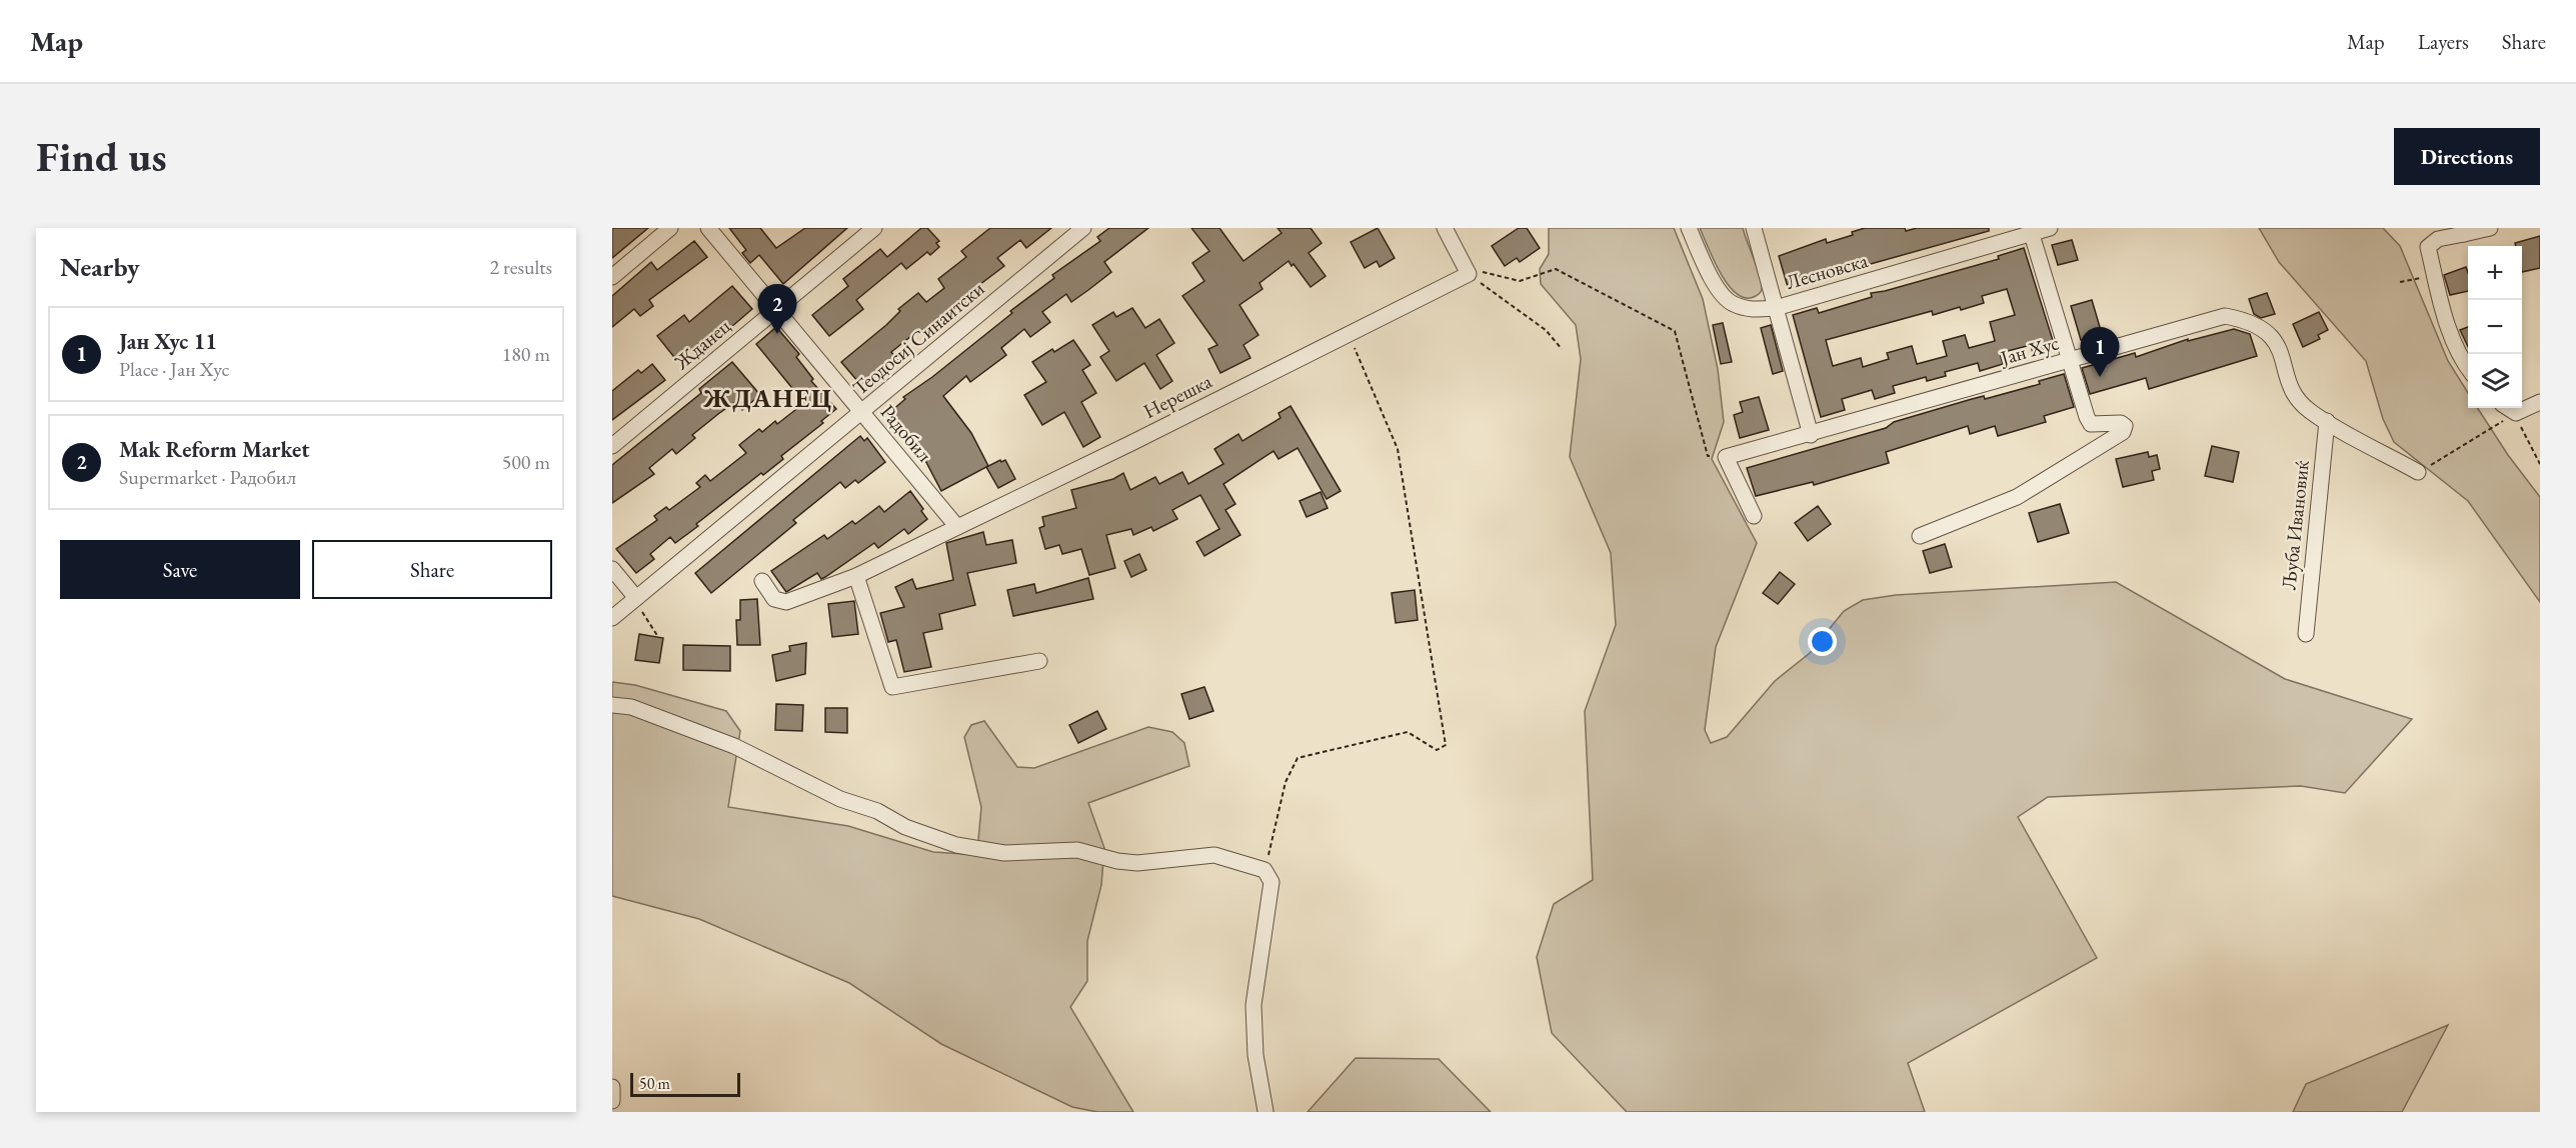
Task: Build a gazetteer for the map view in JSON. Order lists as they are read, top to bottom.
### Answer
{
  "streets": {
    "street": [
      "Лесновска",
      "Теодосиј Синаитски",
      "Жданец",
      "Јан Хус",
      "Нерешка",
      "Радобил",
      "Љуба Ивановиќ"
    ]
  },
  "crossings": [
    ["Лесновска", "Јан Хус"],
    ["Теодосиј Синаитски", "Радобил"],
    ["Жданец", "Радобил"],
    ["Јан Хус", "Љуба Ивановиќ"],
    ["Нерешка", "Радобил"]
  ],
  "districts": ["ЖДАНЕЦ"],
  "scale_bar": "50 m",
  "page": {
    "header": "Map",
    "nav": ["Map", "Layers", "Share"],
    "buttons": [
      "Directions",
      ["Save", "Share"]
    ],
    "title": "Find us",
    "heading": ["Nearby", "2 results"],
    "map_buttons": ["+", "−"],
    "pins": ["2", "1"],
    "list": [
      {
        "mark": "1",
        "name": "Јан Хус 11",
        "note": "Place · Јан Хус",
        "value": "180 m"
      },
      {
        "mark": "2",
        "name": "Mak Reform Market",
        "note": "Supermarket · Радобил",
        "value": "500 m"
      }
    ],
    "scale": "50 m"
  }
}
